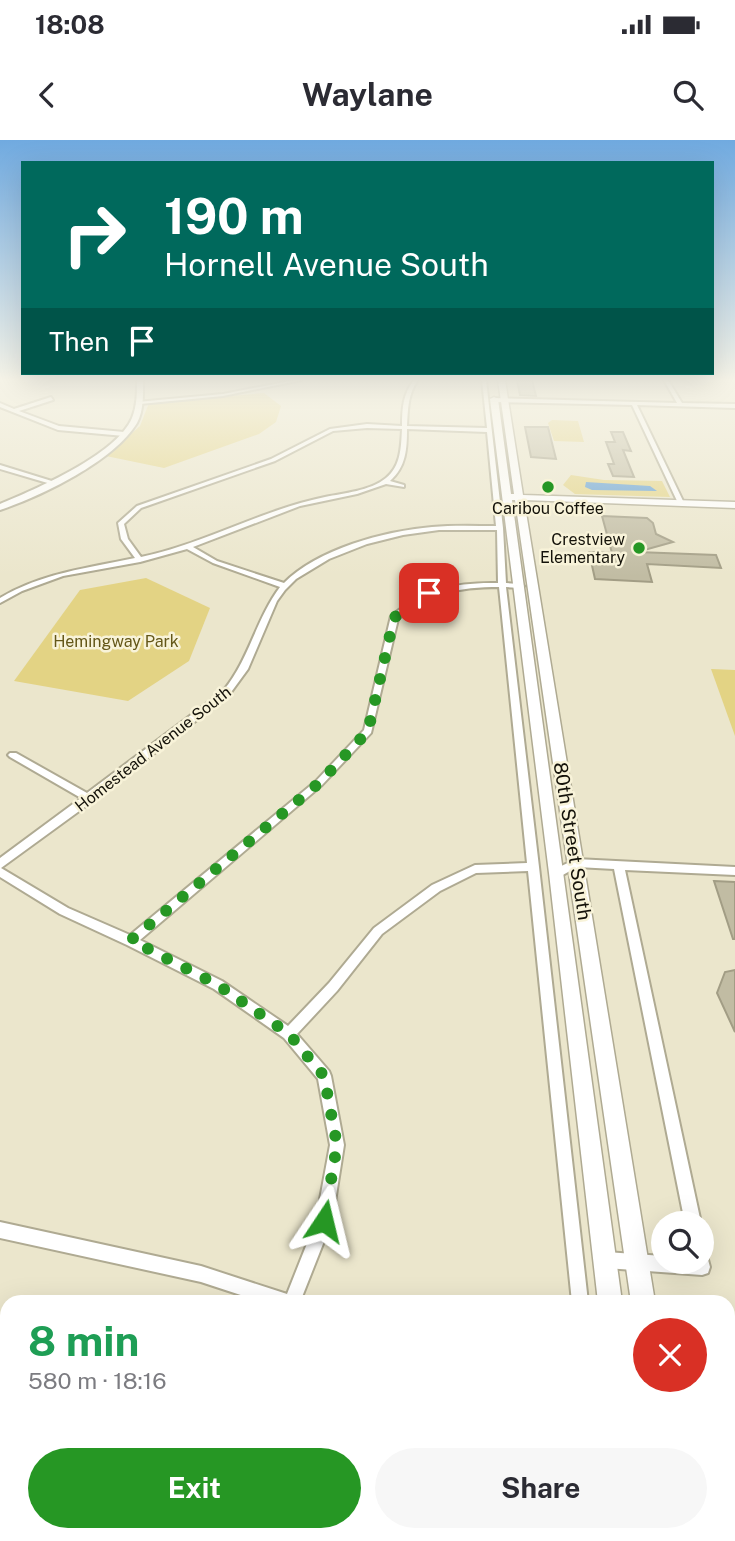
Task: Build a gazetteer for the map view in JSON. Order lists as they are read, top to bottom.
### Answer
{
  "streets": {
    "main road": ["80th Street South"],
    "street": ["Homestead Avenue South"]
  },
  "crossings": [
    ["Homestead Avenue South", "80th Street South"]
  ],
  "parks": ["Hemingway Park"],
  "places": ["Caribou Coffee", "Crestview Elementary"],
  "page": {
    "status": "18:08",
    "header": "Waylane",
    "turn": ["190 m", "Hornell Avenue South"],
    "then": "Then",
    "heading": ["8 min", "580 m · 18:16"],
    "buttons": ["Exit", "Share"]
  }
}
